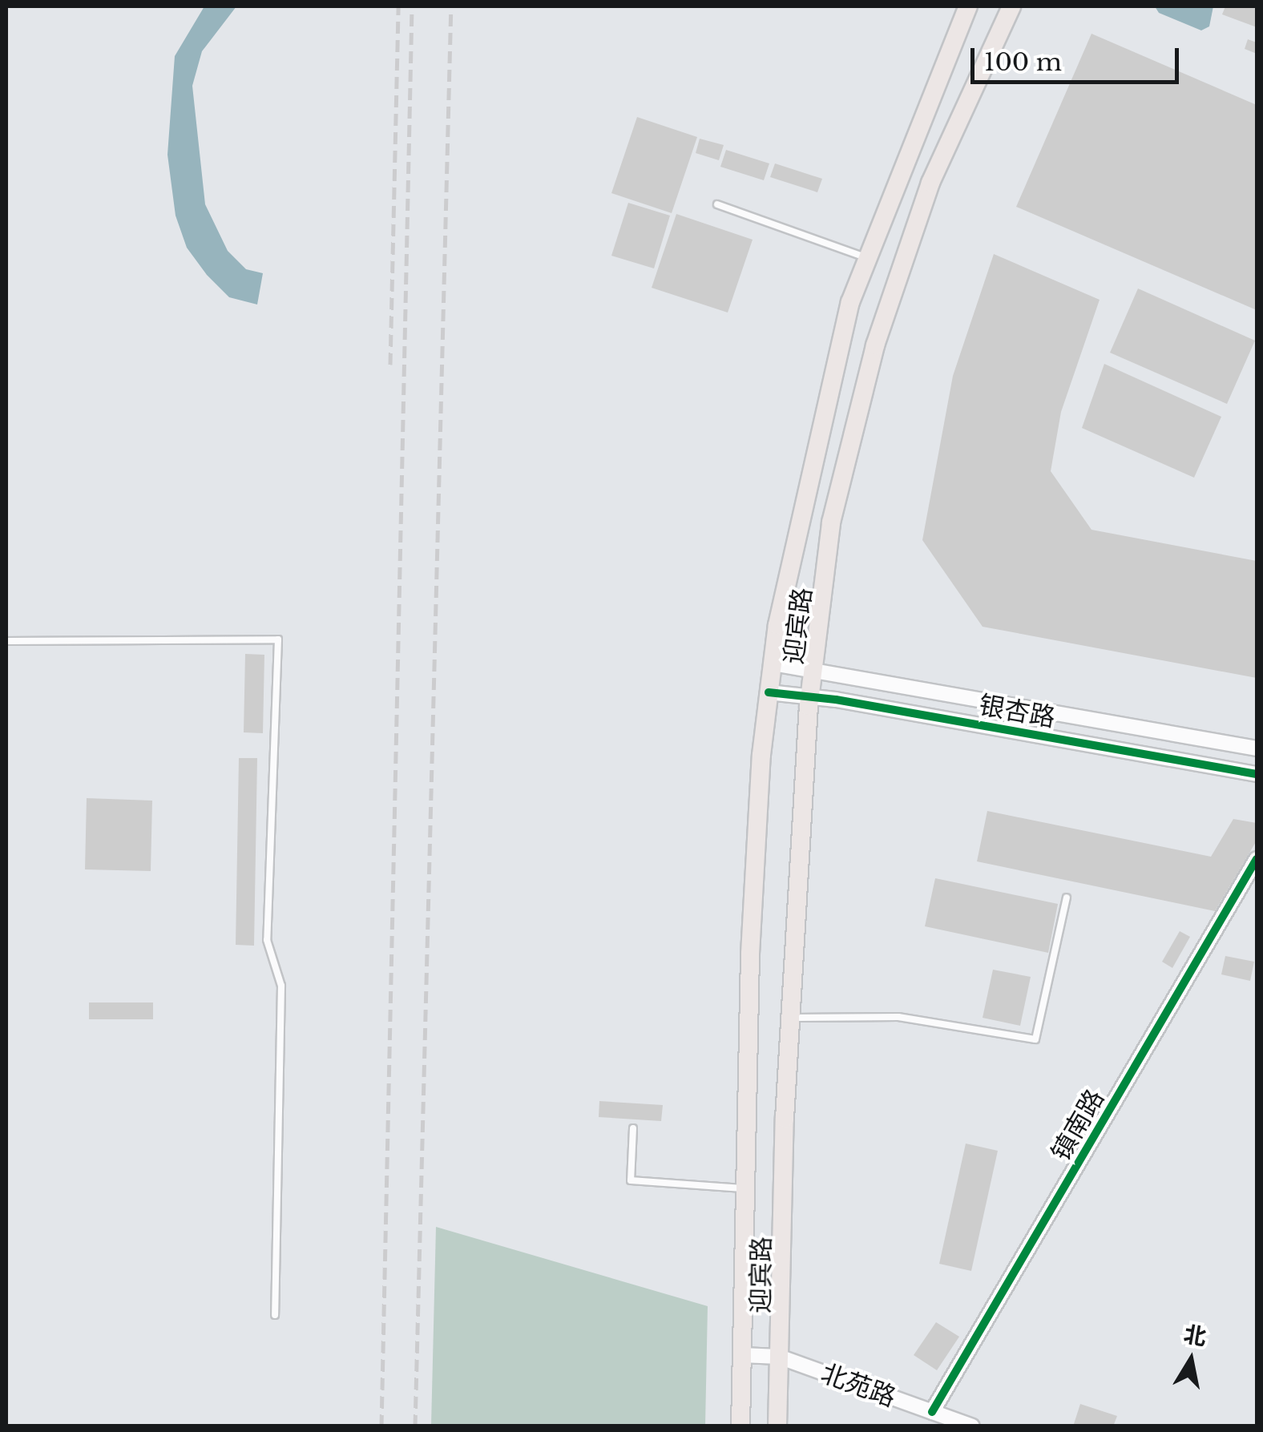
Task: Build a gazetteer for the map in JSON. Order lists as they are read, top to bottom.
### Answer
{
  "streets": {
    "main road": ["迎宾路"],
    "street": ["银杏路", "镇南路", "北苑路"]
  },
  "crossings": [
    ["迎宾路", "银杏路"],
    ["迎宾路", "北苑路"],
    ["镇南路", "北苑路"]
  ],
  "scale_bar": "100 m",
  "north": "top"
}
